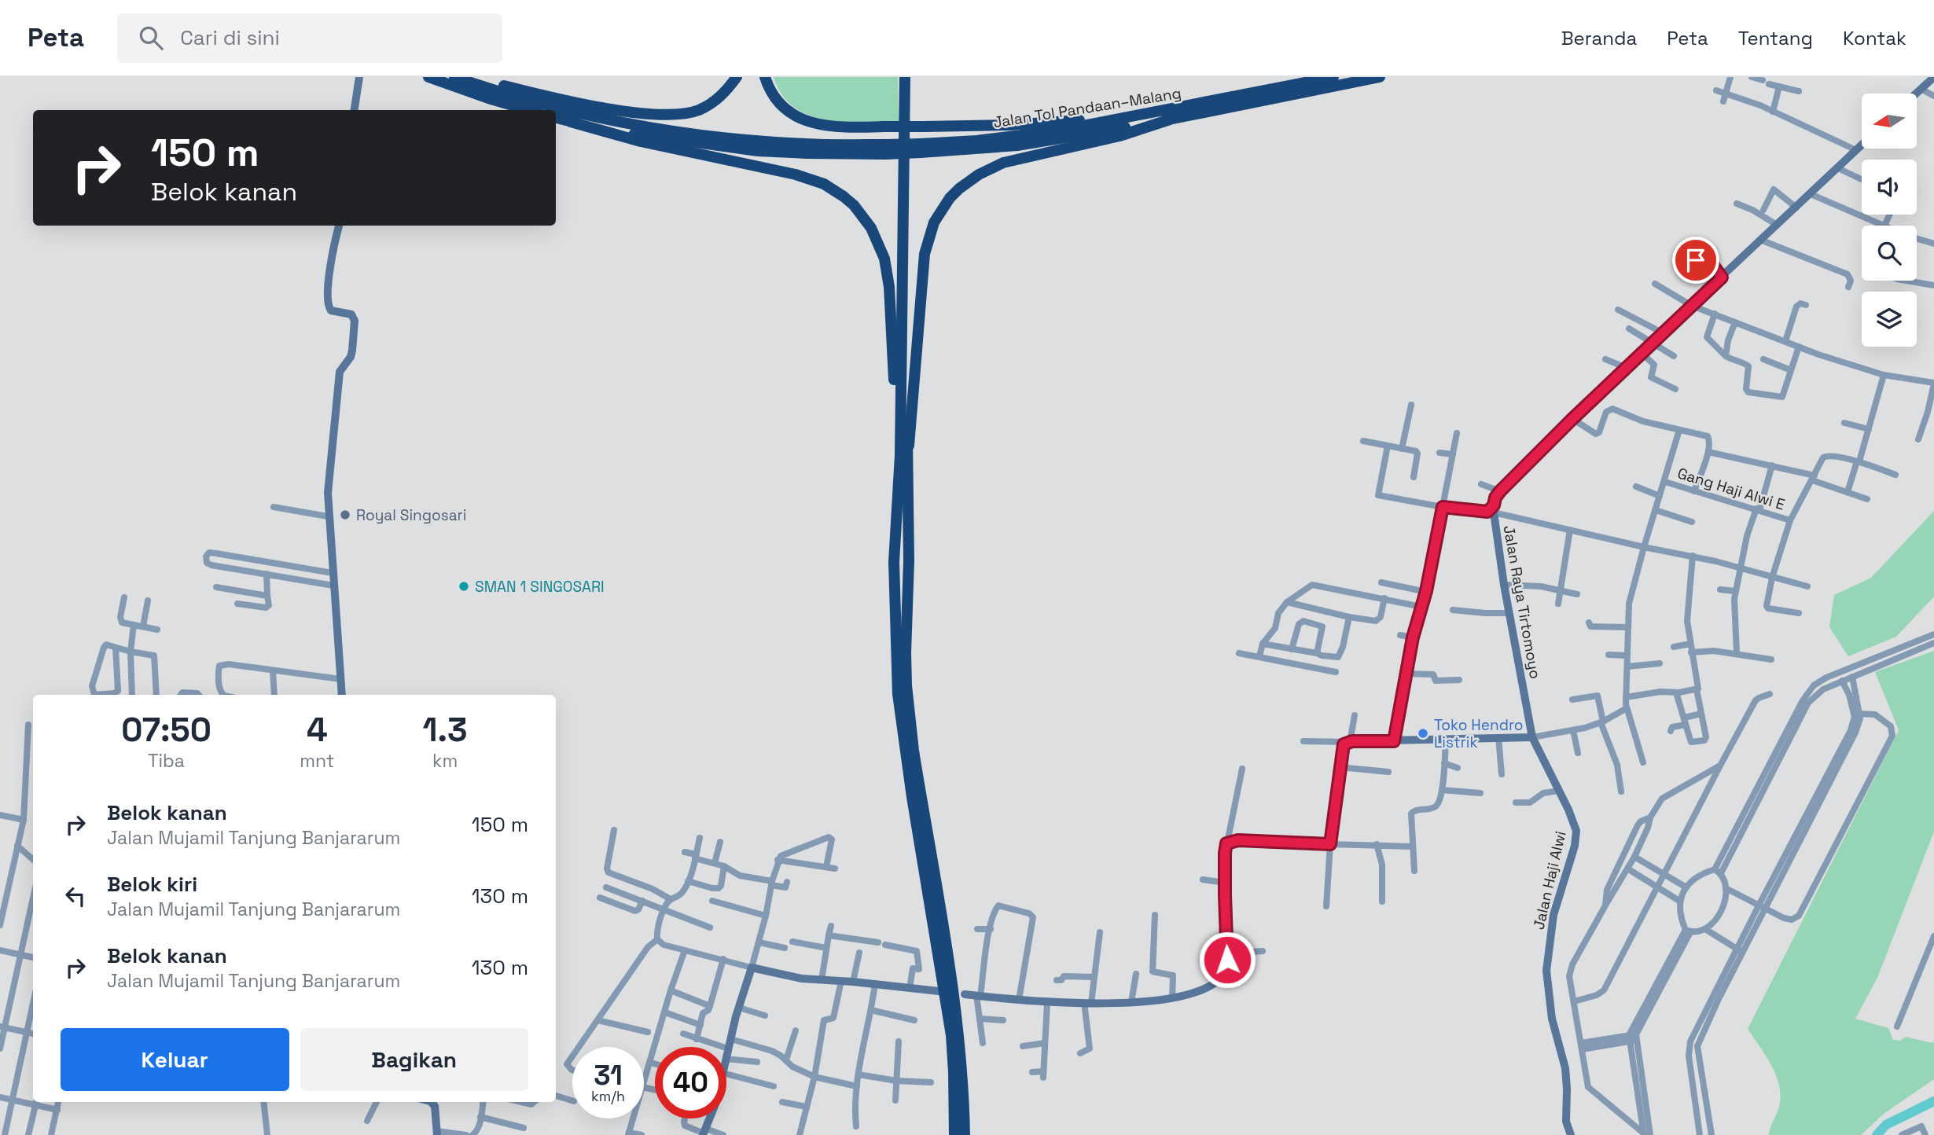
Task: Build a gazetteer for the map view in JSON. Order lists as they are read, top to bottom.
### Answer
{
  "streets": {
    "highway": ["Jalan Tol Pandaan–Malang"],
    "street": ["Gang Haji Alwi E", "Jalan Raya Tirtomoyo", "Jalan Haji Alwi"]
  },
  "crossings": [
    ["Jalan Raya Tirtomoyo", "Jalan Haji Alwi"]
  ],
  "places": ["Royal Singosari", "SMAN 1 SINGOSARI", "Toko Hendro Listrik"],
  "north": "left",
  "page": {
    "header": "Peta",
    "search": "Cari di sini",
    "nav": [
      "Beranda",
      "Peta",
      "Tentang",
      "Kontak"
    ],
    "turn": ["150 m", "Belok kanan"],
    "eta": [
      "07:50",
      "Tiba",
      "4",
      "mnt",
      "1.3",
      "km"
    ],
    "list": [
      {
        "name": "Belok kanan",
        "note": "Jalan Mujamil Tanjung Banjararum",
        "value": "150 m"
      },
      {
        "name": "Belok kiri",
        "note": "Jalan Mujamil Tanjung Banjararum",
        "value": "130 m"
      },
      {
        "name": "Belok kanan",
        "note": "Jalan Mujamil Tanjung Banjararum",
        "value": "130 m"
      }
    ],
    "buttons": ["Keluar", "Bagikan"],
    "speed": "31 km/h",
    "limit": "40"
  }
}
